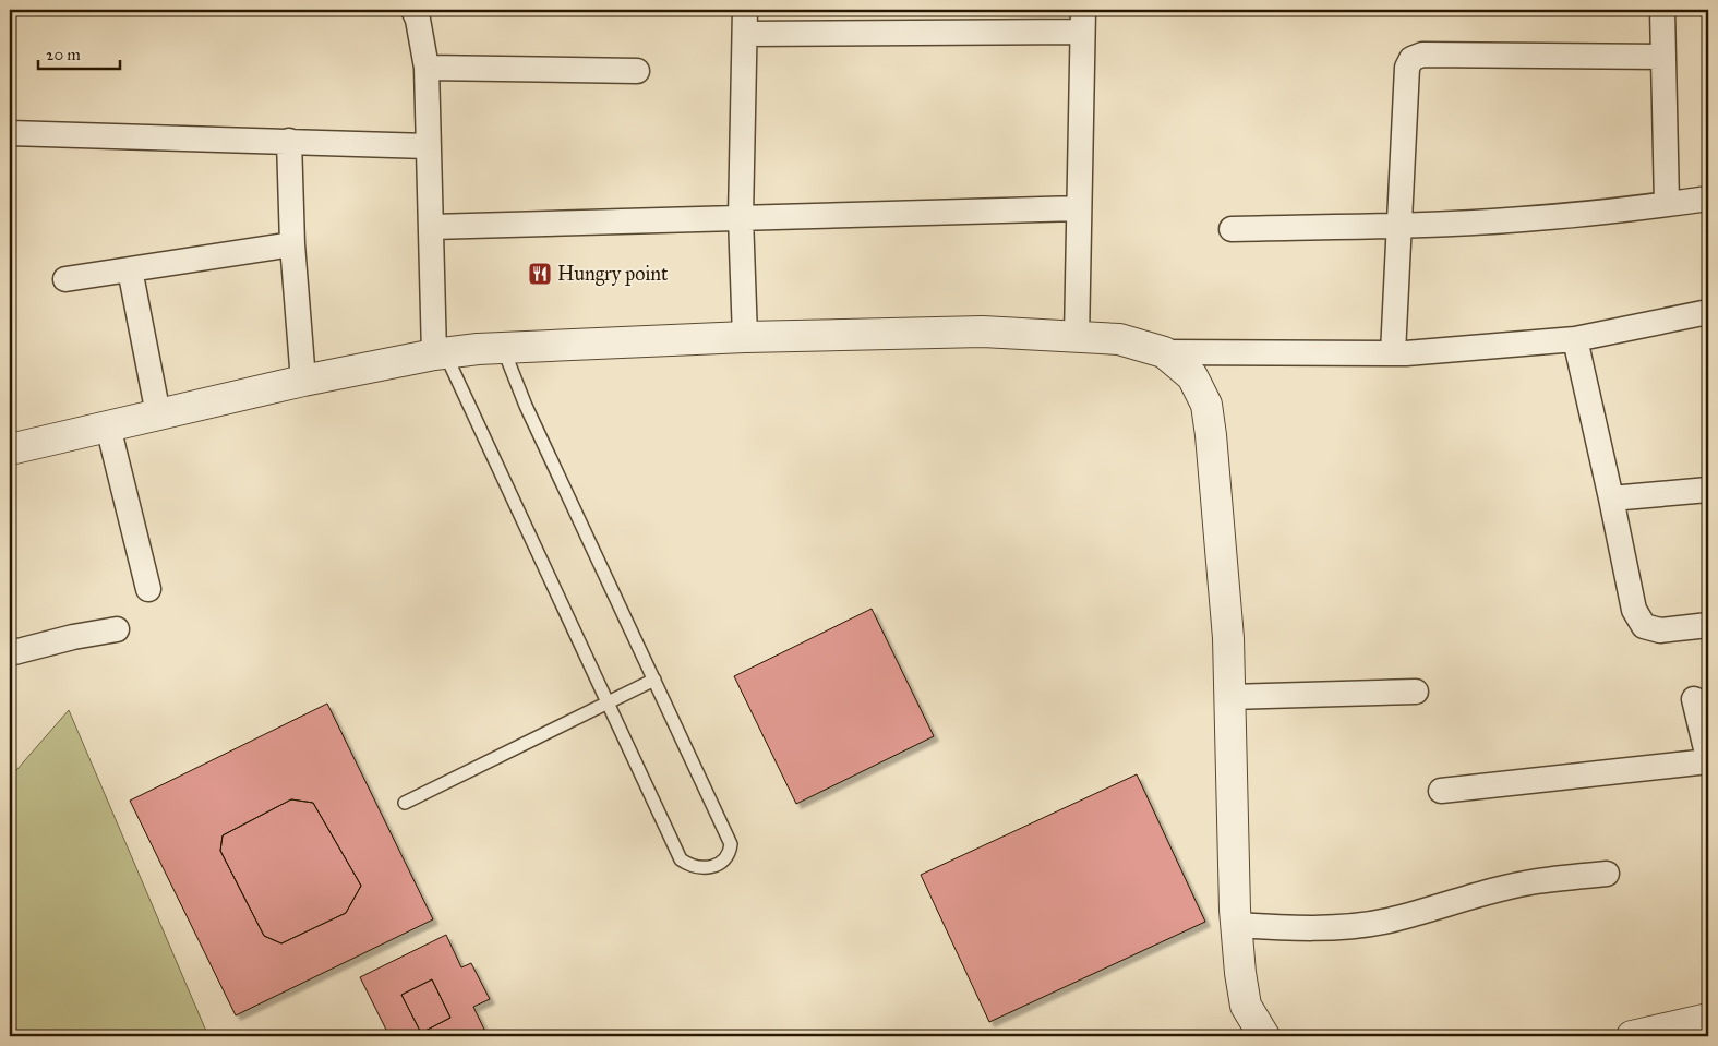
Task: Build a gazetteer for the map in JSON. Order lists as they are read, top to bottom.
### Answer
{
  "places": {
    "restaurant": ["Hungry point"]
  },
  "scale_bar": "20 m"
}
